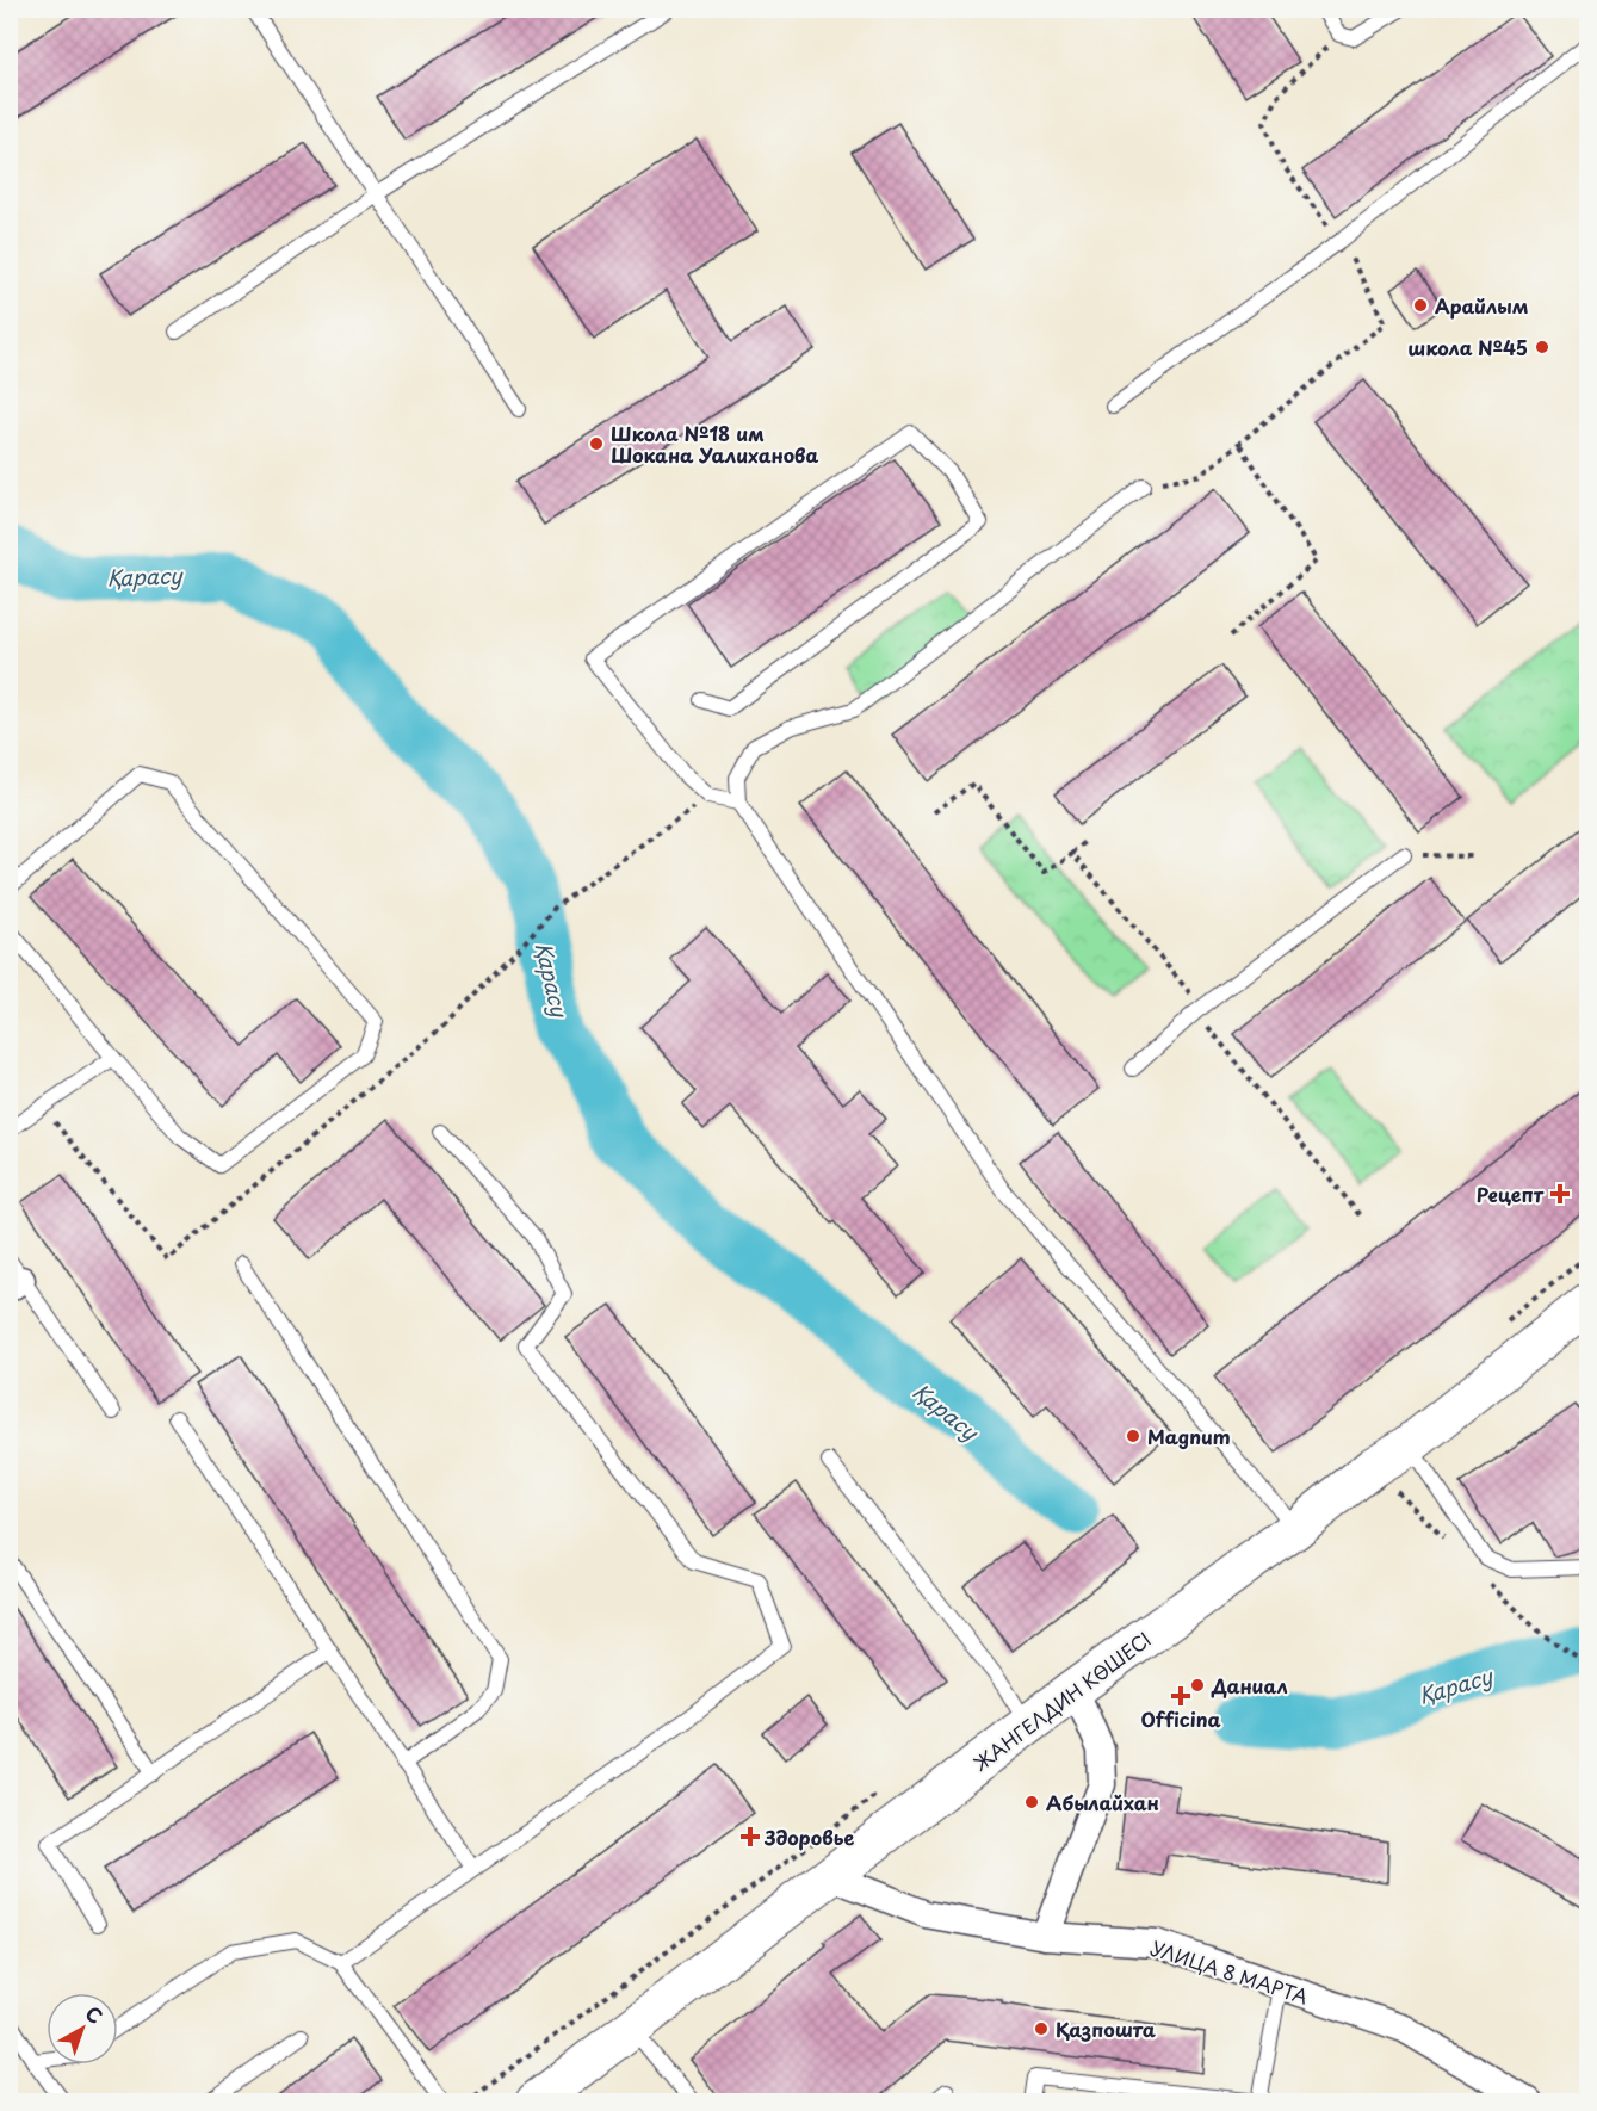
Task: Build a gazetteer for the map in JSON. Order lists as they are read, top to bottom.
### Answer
{
  "streets": {
    "main road": ["ЖАНГЕЛДИН КӨШЕСІ"],
    "street": ["УЛИЦА 8 МАРТА"]
  },
  "crossings": [
    ["ЖАНГЕЛДИН КӨШЕСІ", "УЛИЦА 8 МАРТА"]
  ],
  "water": ["Қарасу"],
  "places": {
    "other": [
      "Арайлым",
      "школа №45",
      "Школа №18 им Шокана Уалиханова",
      "Magnum",
      "Даниал",
      "Абылайхан",
      "Қазпошта"
    ],
    "health": ["Рецепт", "Officina", "Здоровье"]
  },
  "north": "top right"
}
